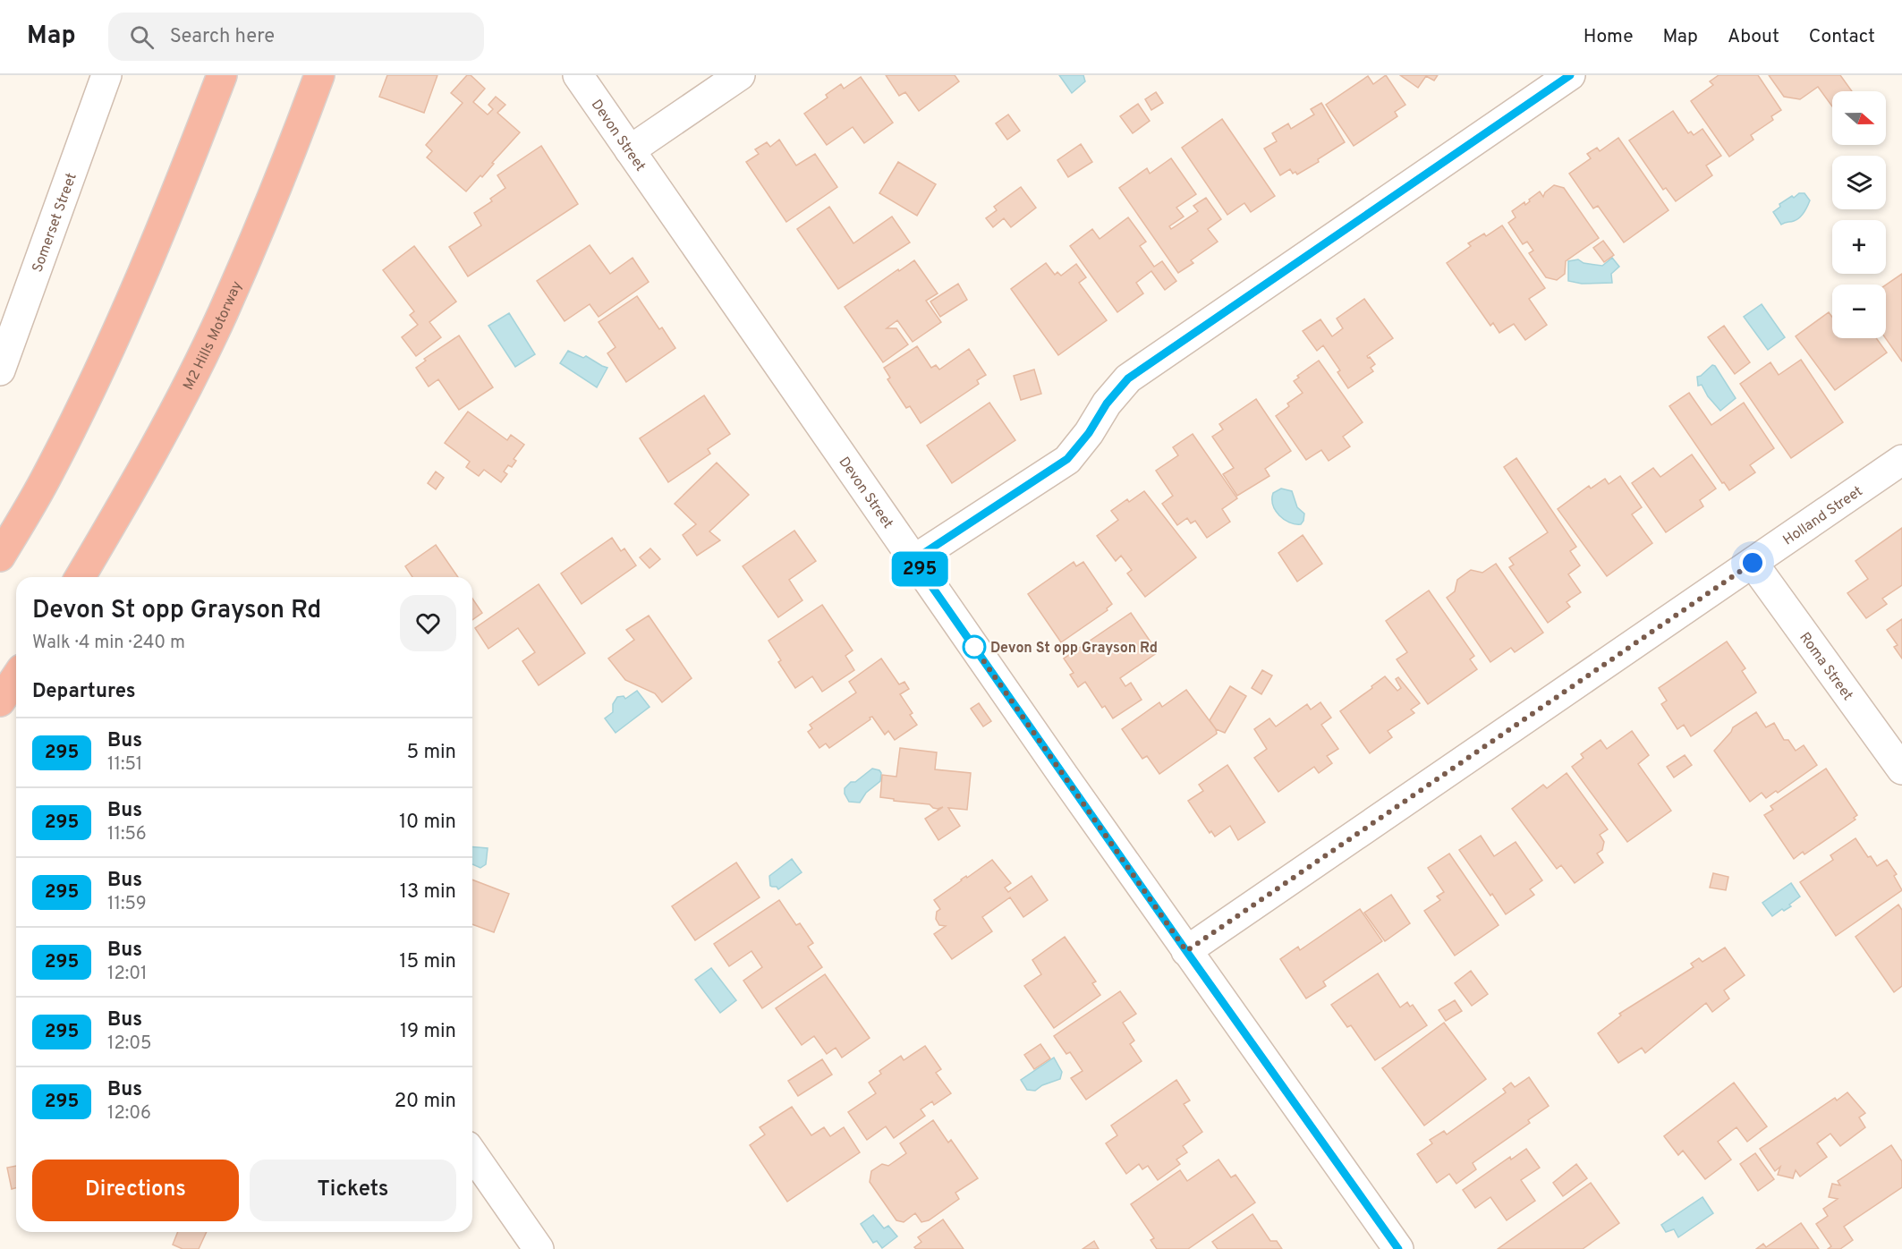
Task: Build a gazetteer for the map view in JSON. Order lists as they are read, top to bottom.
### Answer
{
  "streets": {
    "highway": ["M2 Hills Motorway"],
    "street": [
      "Devon Street",
      "Somerset Street",
      "Holland Street",
      "Roma Street"
    ]
  },
  "crossings": [
    ["Devon Street", "Holland Street"],
    ["Holland Street", "Roma Street"]
  ],
  "places": ["Devon St opp Grayson Rd"],
  "lines": ["bus line 295"],
  "north": "right",
  "page": {
    "header": "Map",
    "search": "Search here",
    "nav": [
      "Home",
      "Map",
      "About",
      "Contact"
    ],
    "on_map": "295",
    "map_buttons": ["+", "−"],
    "heading": [
      ["Devon St opp Grayson Rd", "Walk · 4 min · 240 m"],
      "Departures"
    ],
    "list": [
      {
        "mark": "295",
        "name": "Bus",
        "note": "11:51",
        "value": "5 min"
      },
      {
        "mark": "295",
        "name": "Bus",
        "note": "11:56",
        "value": "10 min"
      },
      {
        "mark": "295",
        "name": "Bus",
        "note": "11:59",
        "value": "13 min"
      },
      {
        "mark": "295",
        "name": "Bus",
        "note": "12:01",
        "value": "15 min"
      },
      {
        "mark": "295",
        "name": "Bus",
        "note": "12:05",
        "value": "19 min"
      },
      {
        "mark": "295",
        "name": "Bus",
        "note": "12:06",
        "value": "20 min"
      }
    ],
    "buttons": ["Directions", "Tickets"]
  }
}
